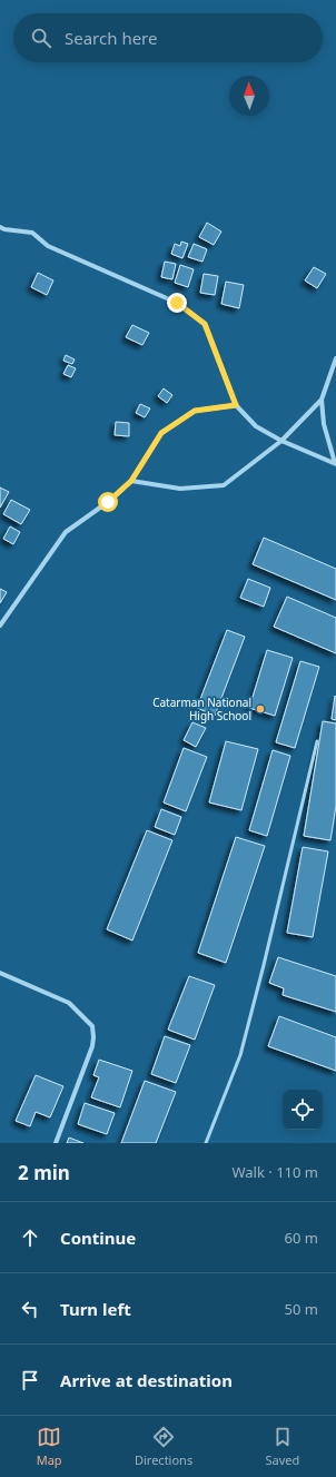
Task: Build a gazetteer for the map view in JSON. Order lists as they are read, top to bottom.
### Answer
{
  "places": ["Catarman National High School"],
  "north": "top",
  "page": {
    "search": "Search here",
    "heading": ["2 min", "Walk · 110 m"],
    "list": [
      ["Continue", "60 m"],
      ["Turn left", "50 m"],
      "Arrive at destination"
    ],
    "nav": ["Map", "Directions", "Saved"]
  }
}
